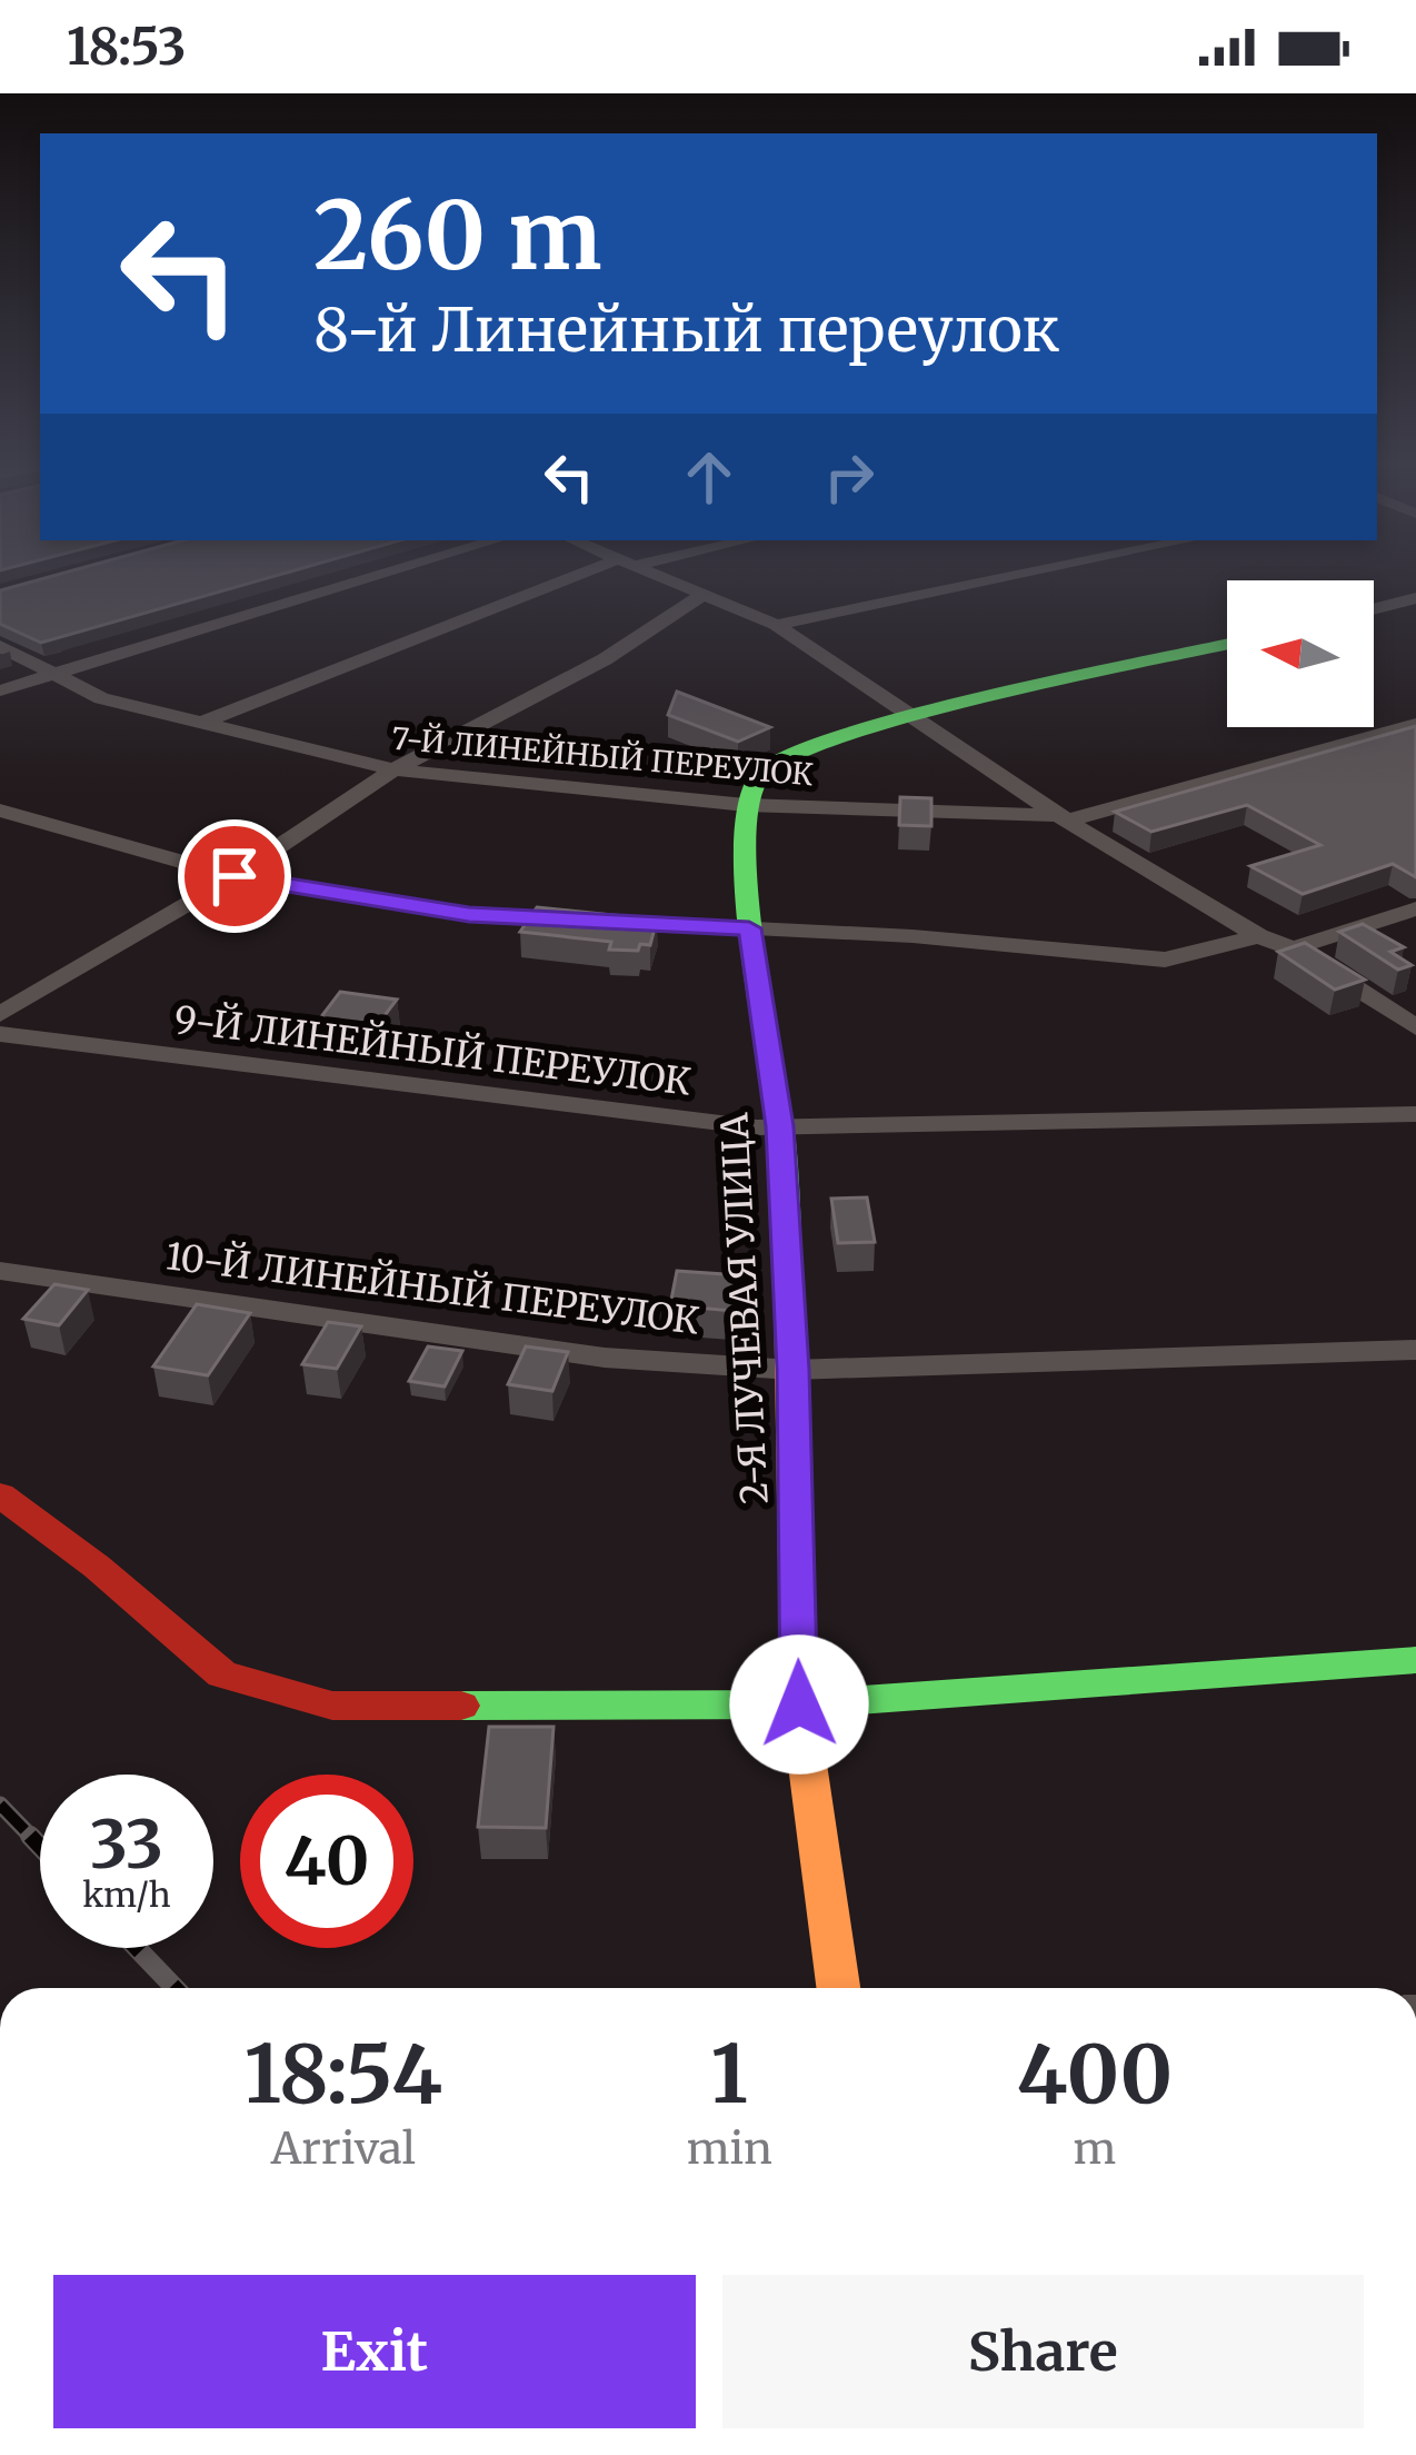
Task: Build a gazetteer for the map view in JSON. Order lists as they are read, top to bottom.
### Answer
{
  "streets": {
    "street": [
      "7-Й ЛИНЕЙНЫЙ ПЕРЕУЛОК",
      "9-Й ЛИНЕЙНЫЙ ПЕРЕУЛОК",
      "10-Й ЛИНЕЙНЫЙ ПЕРЕУЛОК",
      "2-Я ЛУЧЕВАЯ УЛИЦА"
    ]
  },
  "crossings": [
    ["7-Й ЛИНЕЙНЫЙ ПЕРЕУЛОК", "2-Я ЛУЧЕВАЯ УЛИЦА"],
    ["9-Й ЛИНЕЙНЫЙ ПЕРЕУЛОК", "2-Я ЛУЧЕВАЯ УЛИЦА"],
    ["10-Й ЛИНЕЙНЫЙ ПЕРЕУЛОК", "2-Я ЛУЧЕВАЯ УЛИЦА"]
  ],
  "north": "left",
  "page": {
    "status": "18:53",
    "turn": ["260 m", "8-й Линейный переулок"],
    "speed": "33 km/h",
    "limit": "40",
    "eta": [
      "18:54",
      "Arrival",
      "1",
      "min",
      "400",
      "m"
    ],
    "buttons": ["Exit", "Share"]
  }
}
